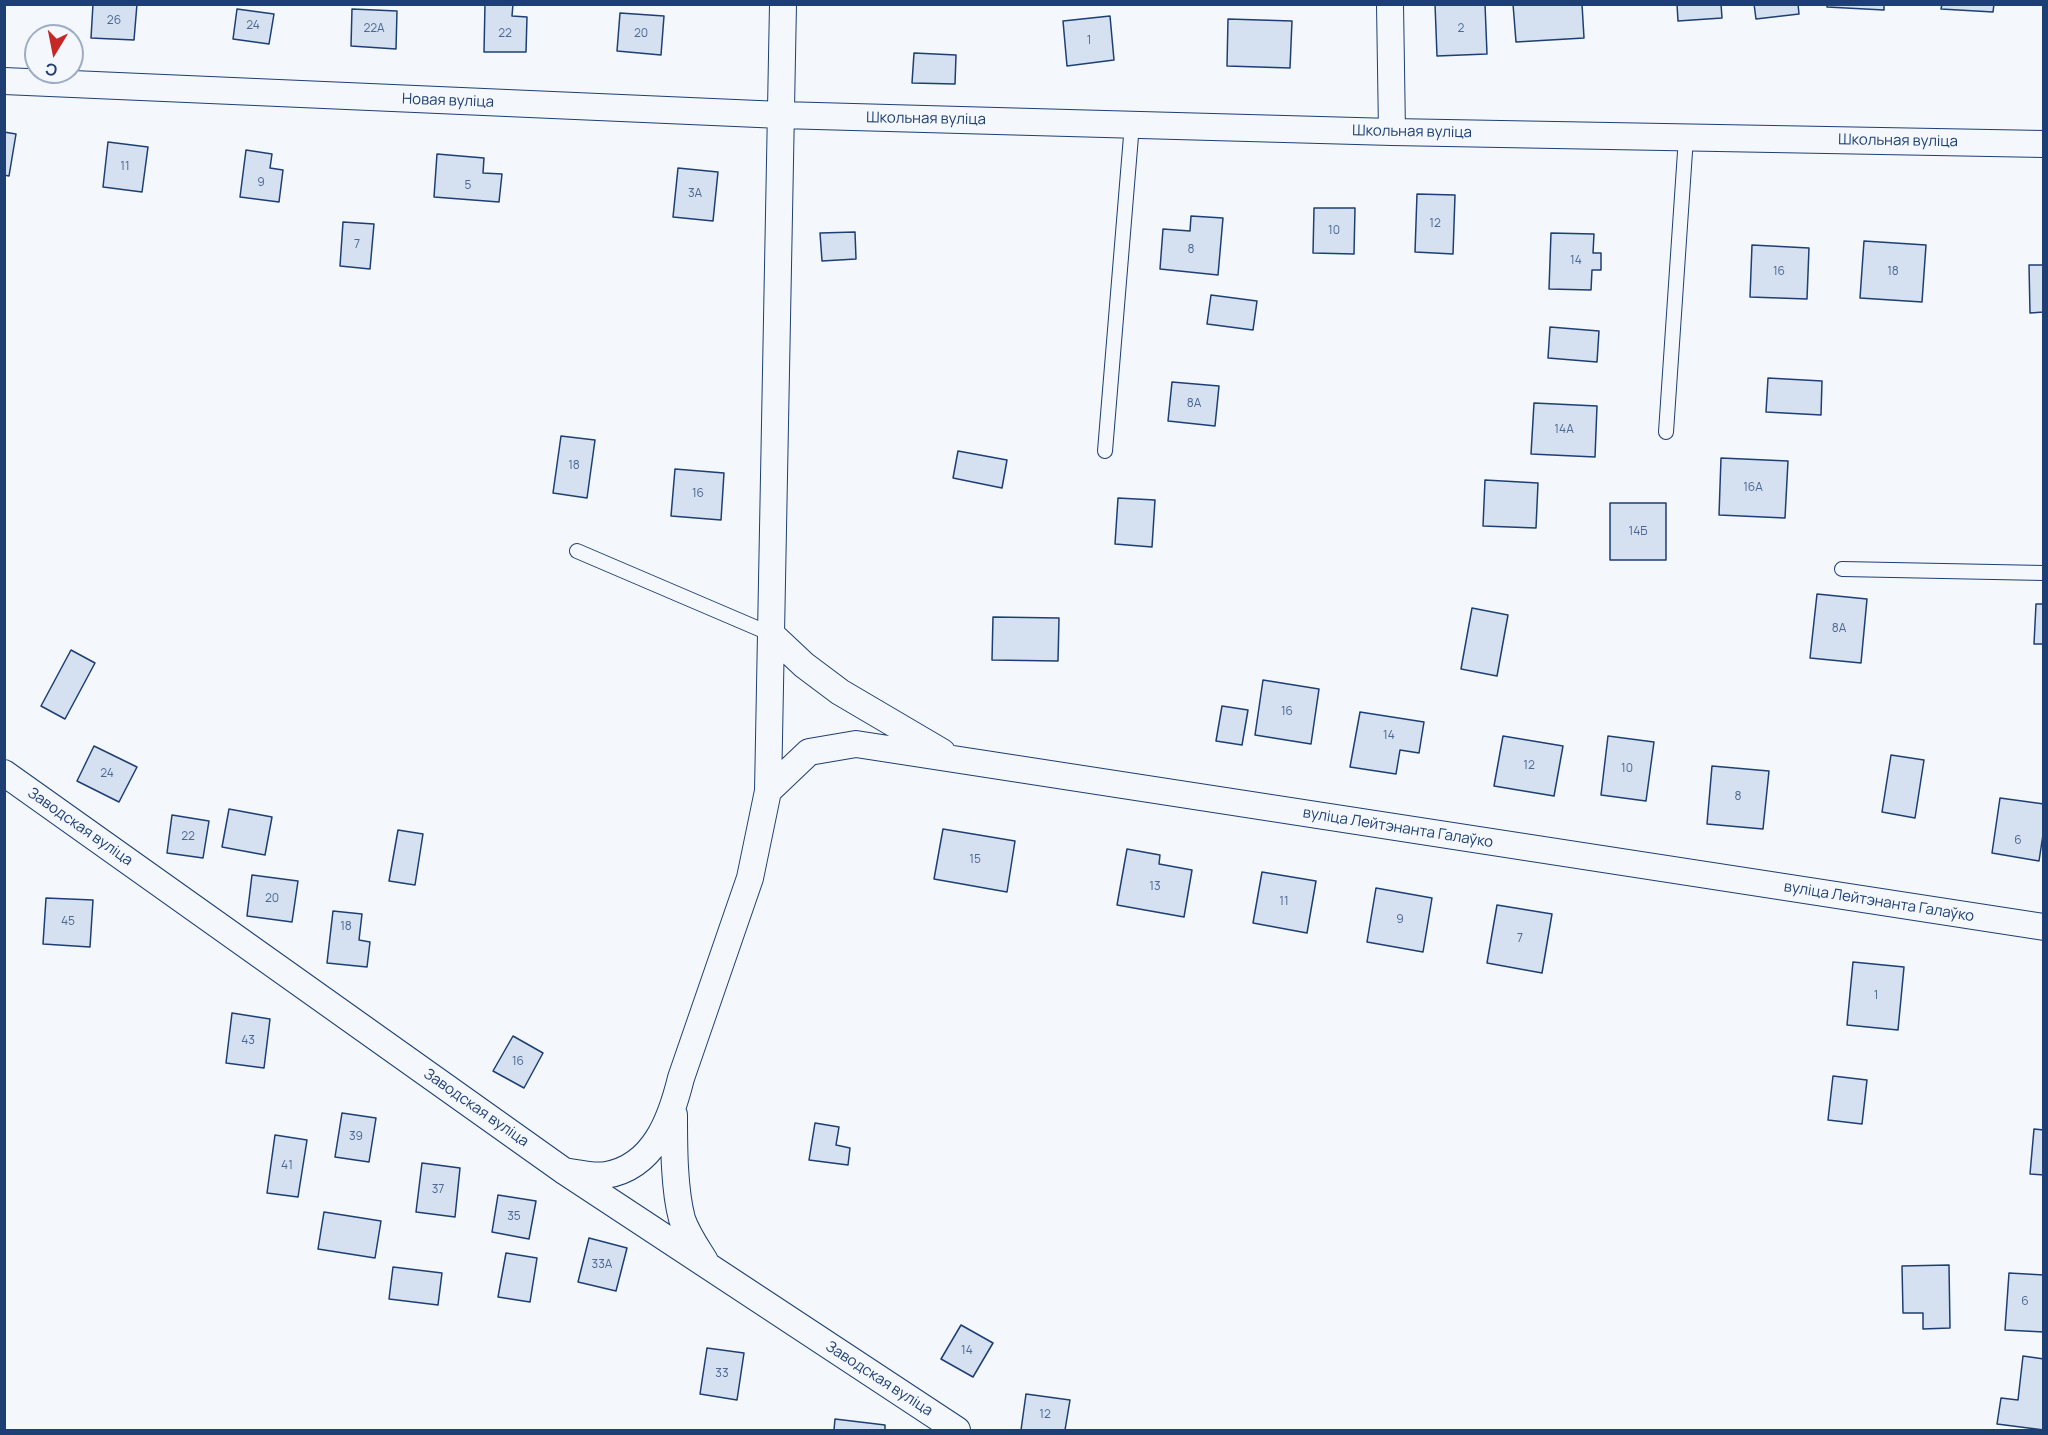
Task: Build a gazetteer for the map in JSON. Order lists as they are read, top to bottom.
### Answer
{
  "streets": {
    "street": [
      "Новая вуліца",
      "Школьная вуліца",
      "Заводская вуліца",
      "вуліца Лейтэнанта Галаўко"
    ]
  },
  "crossings": [
    ["Новая вуліца", "Школьная вуліца"]
  ],
  "house_numbers": [
    "26",
    "24",
    "22А",
    "2",
    "22",
    "20",
    "1",
    "11",
    "9",
    "5",
    "3А",
    "12",
    "10",
    "7",
    "8",
    "14",
    "16",
    "18",
    "8А",
    "14А",
    "18",
    "16А",
    "16",
    "14Б",
    "8А",
    "16",
    "14",
    "12",
    "10",
    "24",
    "8",
    "22",
    "6",
    "15",
    "13",
    "20",
    "11",
    "9",
    "45",
    "18",
    "7",
    "1",
    "43",
    "16",
    "39",
    "41",
    "37",
    "35",
    "33А",
    "6",
    "14",
    "33",
    "12"
  ],
  "north": "bottom"
}
